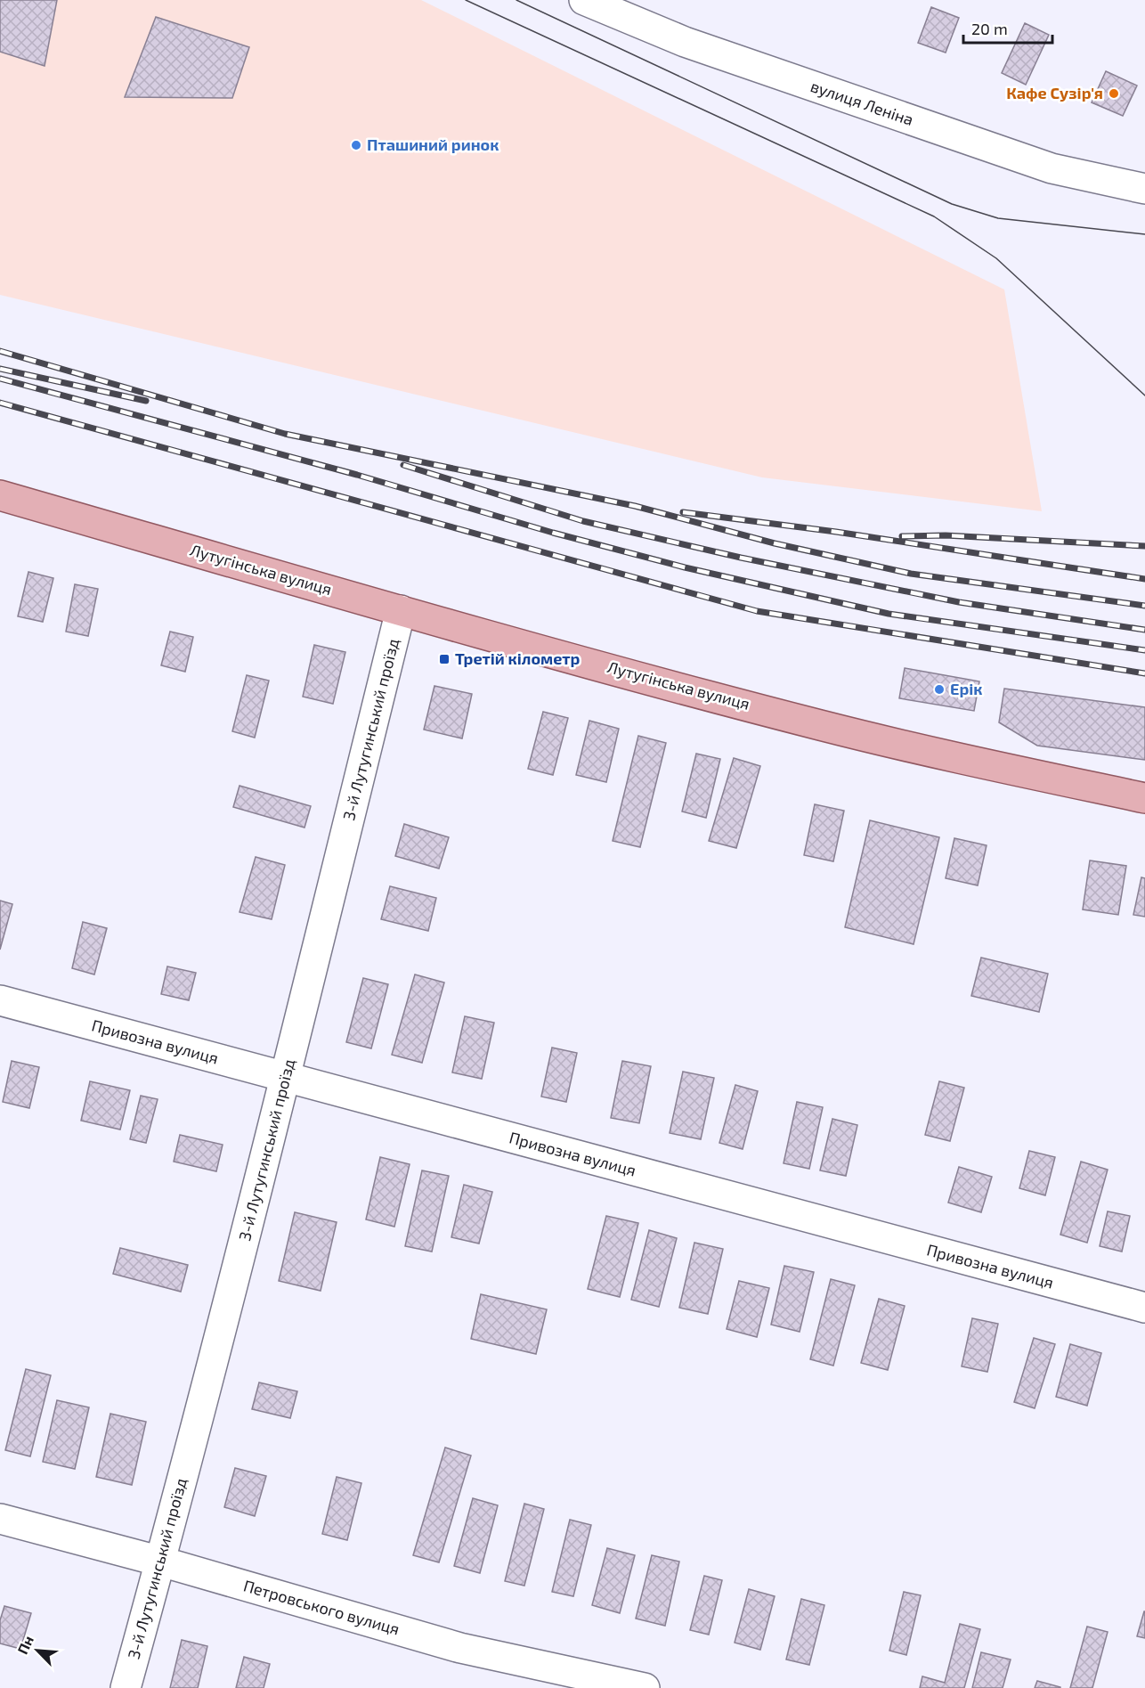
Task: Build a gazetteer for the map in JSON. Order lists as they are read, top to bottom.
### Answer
{
  "streets": {
    "main road": ["Лутугінська вулиця"],
    "street": [
      "вулиця Леніна",
      "3-й Лутугинський проїзд",
      "Привозна вулиця",
      "Петровського вулиця"
    ]
  },
  "crossings": [
    ["Лутугінська вулиця", "3-й Лутугинський проїзд"],
    ["3-й Лутугинський проїзд", "Привозна вулиця"],
    ["3-й Лутугинський проїзд", "Петровського вулиця"]
  ],
  "places": {
    "other": ["Кафе Сузір'я", "Пташиний ринок", "Ерік"],
    "transit": ["Третій кілометр"]
  },
  "scale_bar": "20 m",
  "north": "top left"
}
